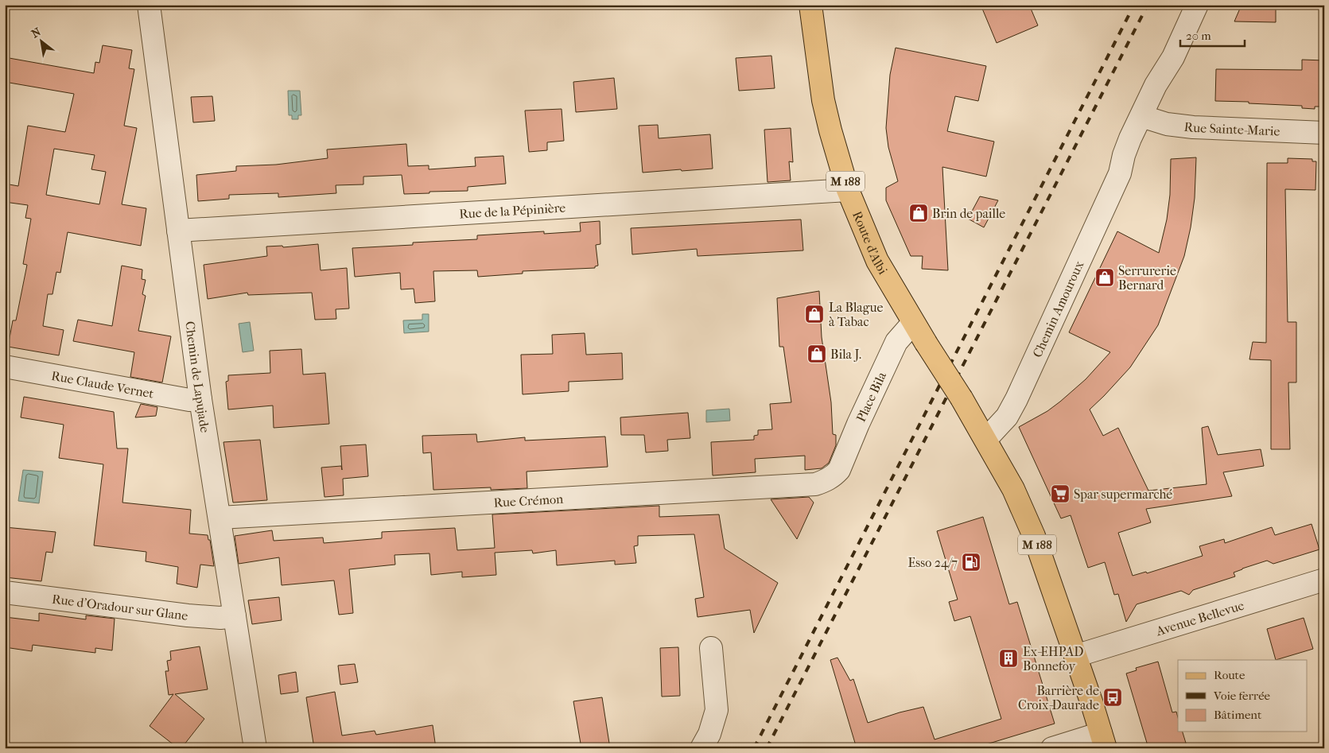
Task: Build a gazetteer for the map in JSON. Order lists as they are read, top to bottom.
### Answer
{
  "streets": {
    "main road": ["M 188", "Route d'Albi"],
    "street": [
      "Rue Sainte-Marie",
      "Rue de la Pépinière",
      "Chemin Amouroux",
      "Chemin de Lapujade",
      "Rue Claude Vernet",
      "Place Bila",
      "Rue Crémon",
      "Rue d'Oradour sur Glane",
      "Avenue Bellevue"
    ]
  },
  "crossings": [
    ["Rue Sainte-Marie", "Chemin Amouroux"],
    ["M 188", "Route d'Albi"],
    ["M 188", "Chemin Amouroux"],
    ["M 188", "Avenue Bellevue"],
    ["Rue de la Pépinière", "Route d'Albi"],
    ["Rue de la Pépinière", "Chemin de Lapujade"],
    ["Route d'Albi", "Chemin Amouroux"],
    ["Route d'Albi", "Place Bila"],
    ["Chemin de Lapujade", "Rue Claude Vernet"],
    ["Chemin de Lapujade", "Rue Crémon"],
    ["Chemin de Lapujade", "Rue d'Oradour sur Glane"],
    ["Place Bila", "Rue Crémon"]
  ],
  "places": {
    "shop": [
      "Brin de paille",
      "Serrurerie Bernard",
      "La Blague à Tabac",
      "Bila J."
    ],
    "supermarket": ["Spar supermarché"],
    "fuel station": ["Esso 24/7"],
    "building": ["Ex-EHPAD Bonnefoy"],
    "bus stop": ["Barrière de Croix-Daurade"]
  },
  "legend": ["Route", "Voie ferrée", "Bâtiment"],
  "scale_bar": "20 m",
  "north": "top left"
}
